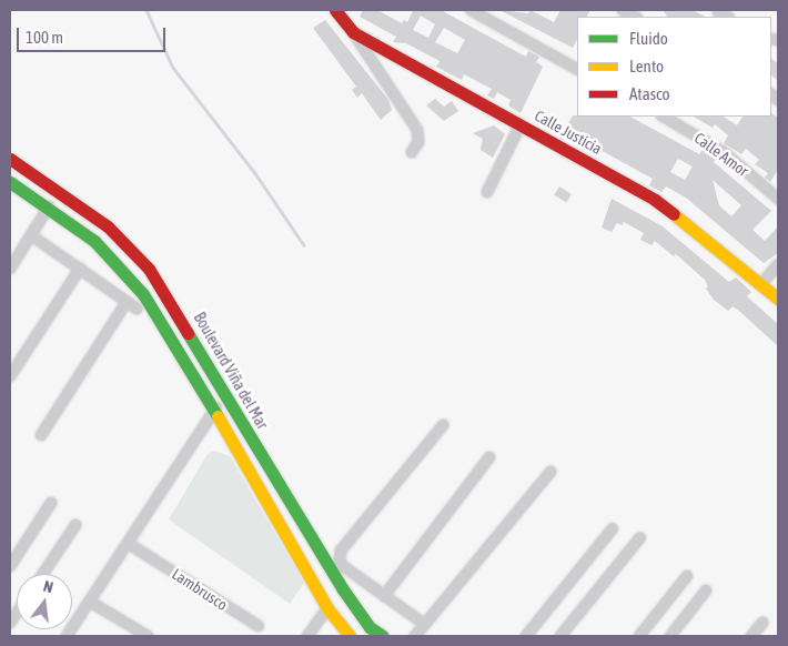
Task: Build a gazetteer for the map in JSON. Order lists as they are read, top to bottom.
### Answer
{
  "streets": {
    "street": [
      "Calle Justicia",
      "Calle Amor",
      "Boulevard Viña del Mar",
      "Lambrusco"
    ]
  },
  "legend": ["Fluido", "Lento", "Atasco"],
  "scale_bar": "100 m",
  "north": "top"
}
